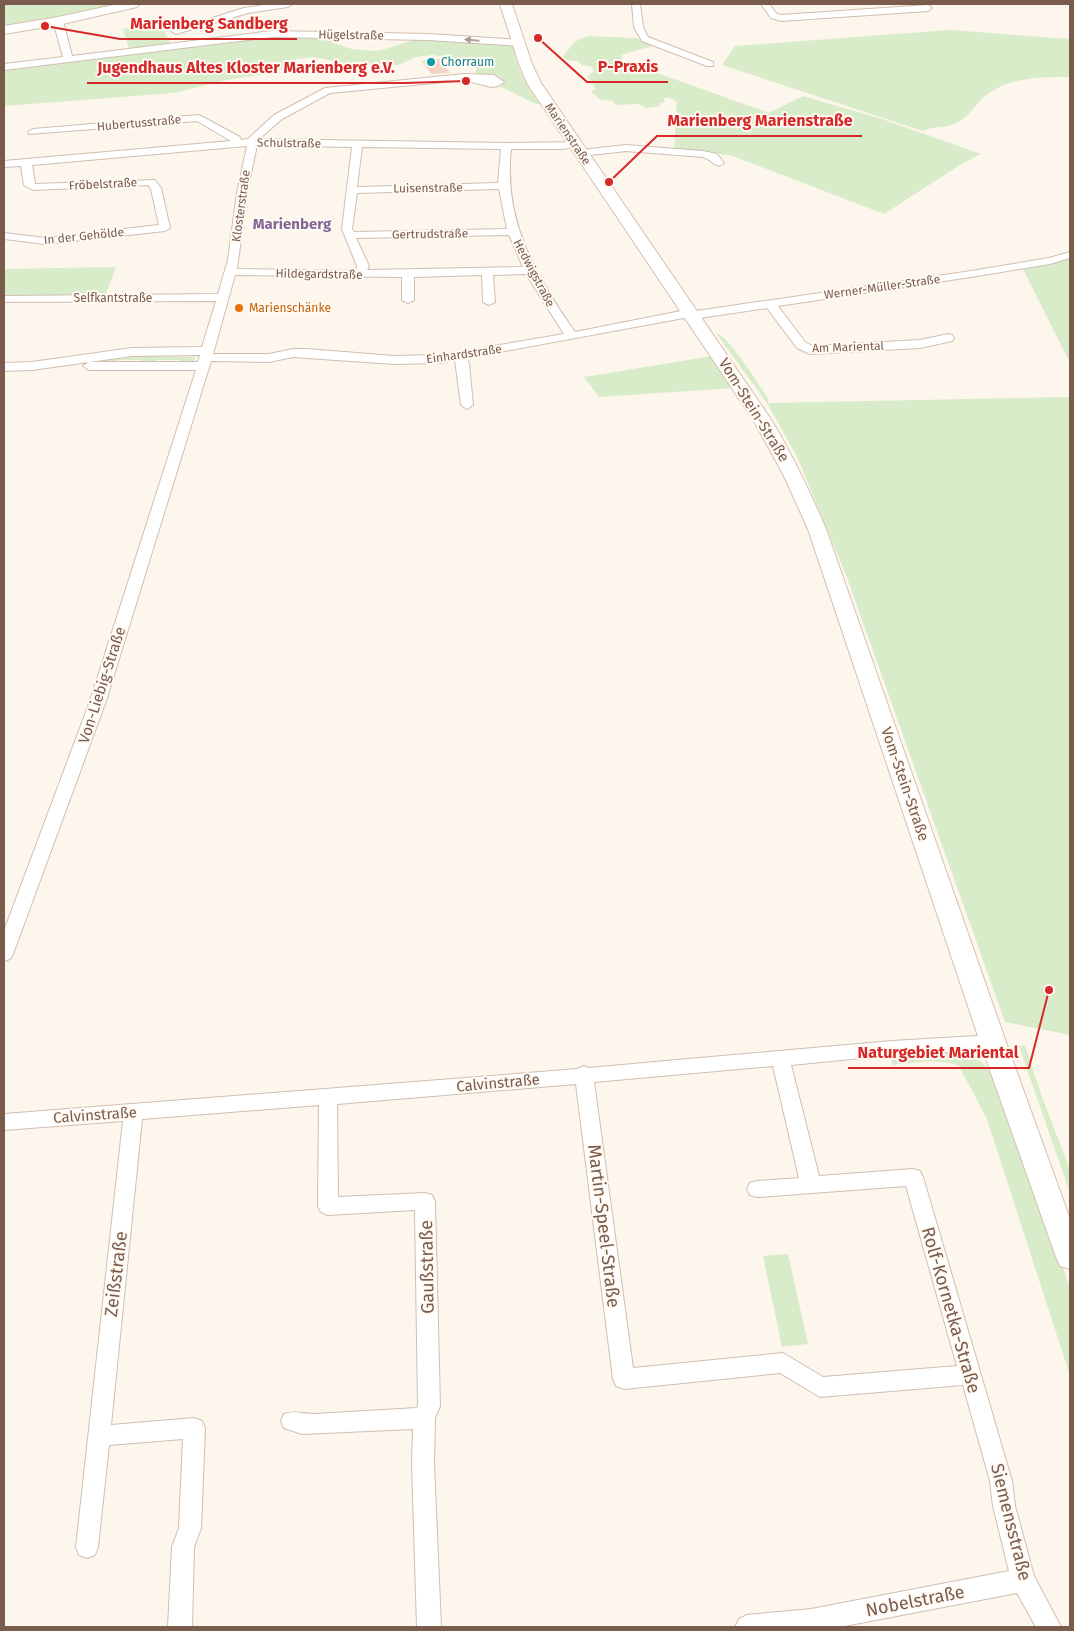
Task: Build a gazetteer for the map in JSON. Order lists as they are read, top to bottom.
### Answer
{
  "streets": {
    "main road": ["Marienstraße", "Vom-Stein-Straße"],
    "street": [
      "Hügelstraße",
      "Hubertusstraße",
      "Schulstraße",
      "Fröbelstraße",
      "Luisenstraße",
      "Klosterstraße",
      "Gertrudstraße",
      "In der Gehölde",
      "Hedwigstraße",
      "Hildegardstraße",
      "Werner-Müller-Straße",
      "Selfkantstraße",
      "Am Mariental",
      "Einhardstraße",
      "Von-Liebig-Straße",
      "Calvinstraße",
      "Martin-Speel-Straße",
      "Gaußstraße",
      "Zeißstraße",
      "Rolf-Kornetka-Straße",
      "Siemensstraße",
      "Nobelstraße"
    ]
  },
  "crossings": [
    ["Hügelstraße", "Marienstraße"],
    ["Hubertusstraße", "Schulstraße"],
    ["Marienstraße", "Schulstraße"],
    ["Marienstraße", "Werner-Müller-Straße"],
    ["Marienstraße", "Einhardstraße"],
    ["Marienstraße", "Vom-Stein-Straße"],
    ["Schulstraße", "Fröbelstraße"],
    ["Schulstraße", "Klosterstraße"],
    ["Schulstraße", "Hedwigstraße"],
    ["Fröbelstraße", "In der Gehölde"],
    ["Luisenstraße", "Hedwigstraße"],
    ["Klosterstraße", "Hildegardstraße"],
    ["Klosterstraße", "Selfkantstraße"],
    ["Klosterstraße", "Einhardstraße"],
    ["Klosterstraße", "Von-Liebig-Straße"],
    ["Gertrudstraße", "Hedwigstraße"],
    ["Hedwigstraße", "Hildegardstraße"],
    ["Hedwigstraße", "Einhardstraße"],
    ["Werner-Müller-Straße", "Am Mariental"],
    ["Werner-Müller-Straße", "Einhardstraße"],
    ["Werner-Müller-Straße", "Vom-Stein-Straße"],
    ["Einhardstraße", "Vom-Stein-Straße"],
    ["Vom-Stein-Straße", "Calvinstraße"],
    ["Calvinstraße", "Martin-Speel-Straße"],
    ["Calvinstraße", "Gaußstraße"],
    ["Calvinstraße", "Zeißstraße"],
    ["Martin-Speel-Straße", "Rolf-Kornetka-Straße"],
    ["Rolf-Kornetka-Straße", "Siemensstraße"],
    ["Siemensstraße", "Nobelstraße"]
  ],
  "districts": ["Marienberg"],
  "places": [
    "Marienberg Sandberg",
    "P-Praxis",
    "Chorraum",
    "Jugendhaus Altes Kloster Marienberg e.V.",
    "Marienberg Marienstraße",
    "Marienschänke",
    "Naturgebiet Mariental"
  ]
}
